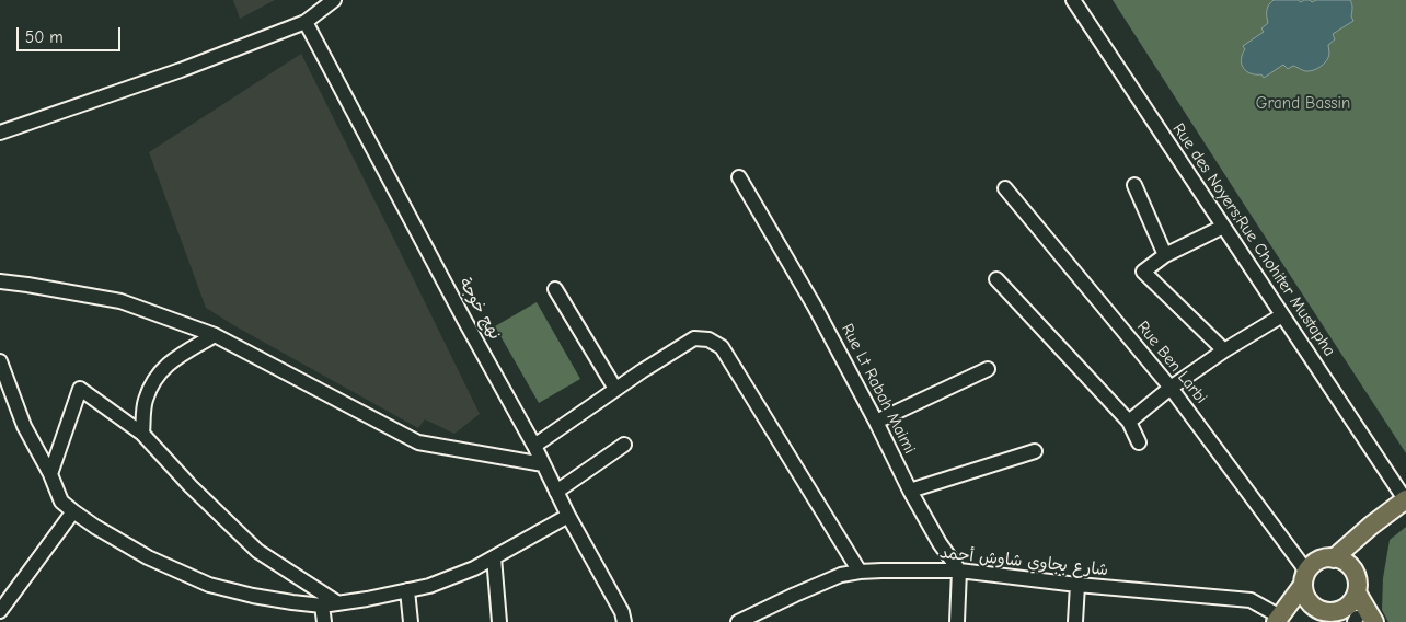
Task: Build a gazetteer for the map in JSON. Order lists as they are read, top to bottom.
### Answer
{
  "streets": {
    "street": [
      "Rue des Noyers;Rue Chohiter Mustapha",
      "نهج خوجة",
      "Rue Ben Larbi",
      "Rue Lt Rabah Maimi",
      "شارع بجاوي شاوش أحمد"
    ]
  },
  "crossings": [
    ["Rue Lt Rabah Maimi", "شارع بجاوي شاوش أحمد"]
  ],
  "parks": ["Grand Bassin"],
  "scale_bar": "50 m"
}
